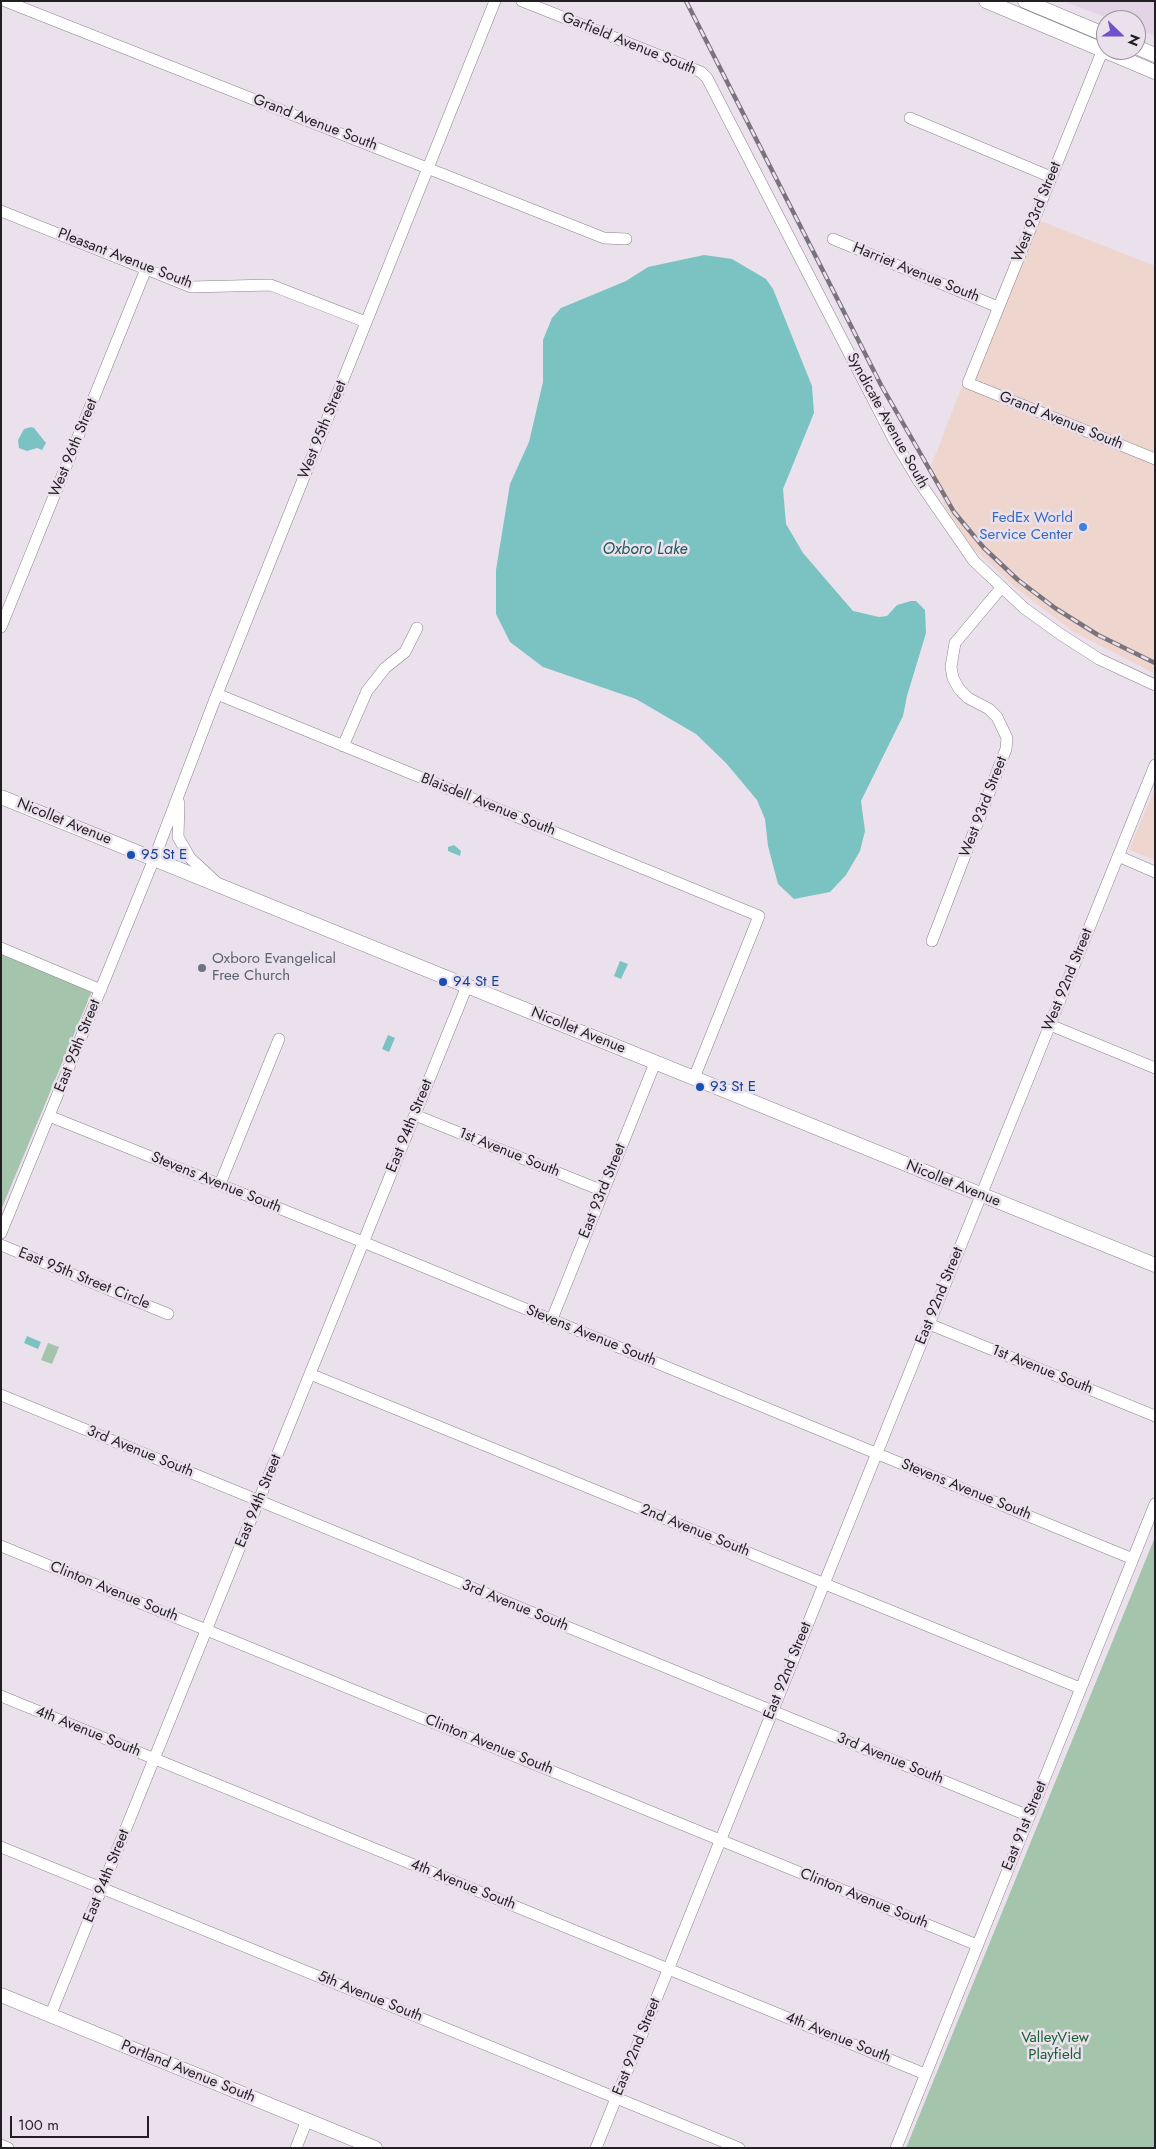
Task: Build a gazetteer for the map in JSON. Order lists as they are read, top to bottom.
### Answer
{
  "streets": {
    "main road": ["Nicollet Avenue", "Portland Avenue South"],
    "street": [
      "Garfield Avenue South",
      "Grand Avenue South",
      "West 93rd Street",
      "Pleasant Avenue South",
      "Harriet Avenue South",
      "Syndicate Avenue South",
      "West 95th Street",
      "West 96th Street",
      "Blaisdell Avenue South",
      "West 92nd Street",
      "East 95th Street",
      "East 94th Street",
      "1st Avenue South",
      "Stevens Avenue South",
      "East 93rd Street",
      "East 95th Street Circle",
      "East 92nd Street",
      "3rd Avenue South",
      "2nd Avenue South",
      "Clinton Avenue South",
      "4th Avenue South",
      "East 91st Street",
      "5th Avenue South"
    ]
  },
  "crossings": [
    ["Garfield Avenue South", "Syndicate Avenue South"],
    ["Grand Avenue South", "West 93rd Street"],
    ["Grand Avenue South", "West 95th Street"],
    ["West 93rd Street", "Harriet Avenue South"],
    ["West 93rd Street", "Syndicate Avenue South"],
    ["Pleasant Avenue South", "West 95th Street"],
    ["Pleasant Avenue South", "West 96th Street"],
    ["West 95th Street", "Blaisdell Avenue South"],
    ["West 95th Street", "Nicollet Avenue"],
    ["West 95th Street", "East 95th Street"],
    ["Blaisdell Avenue South", "Nicollet Avenue"],
    ["Nicollet Avenue", "West 92nd Street"],
    ["Nicollet Avenue", "East 95th Street"],
    ["Nicollet Avenue", "East 94th Street"],
    ["Nicollet Avenue", "East 93rd Street"],
    ["Nicollet Avenue", "East 92nd Street"],
    ["West 92nd Street", "East 92nd Street"],
    ["East 95th Street", "Stevens Avenue South"],
    ["East 94th Street", "1st Avenue South"],
    ["East 94th Street", "Stevens Avenue South"],
    ["East 94th Street", "3rd Avenue South"],
    ["East 94th Street", "2nd Avenue South"],
    ["East 94th Street", "Clinton Avenue South"],
    ["East 94th Street", "4th Avenue South"],
    ["East 94th Street", "5th Avenue South"],
    ["East 94th Street", "Portland Avenue South"],
    ["1st Avenue South", "East 93rd Street"],
    ["1st Avenue South", "East 92nd Street"],
    ["Stevens Avenue South", "East 93rd Street"],
    ["Stevens Avenue South", "East 92nd Street"],
    ["Stevens Avenue South", "East 91st Street"],
    ["East 92nd Street", "3rd Avenue South"],
    ["East 92nd Street", "2nd Avenue South"],
    ["East 92nd Street", "Clinton Avenue South"],
    ["East 92nd Street", "4th Avenue South"],
    ["East 92nd Street", "5th Avenue South"],
    ["3rd Avenue South", "East 91st Street"],
    ["2nd Avenue South", "East 91st Street"],
    ["Clinton Avenue South", "East 91st Street"],
    ["4th Avenue South", "East 91st Street"]
  ],
  "water": ["Oxboro Lake"],
  "parks": ["ValleyView Playfield"],
  "places": [
    "FedEx World Service Center",
    "95 St E",
    "Oxboro Evangelical Free Church",
    "94 St E",
    "93 St E"
  ],
  "scale_bar": "100 m",
  "north": "right"
}
